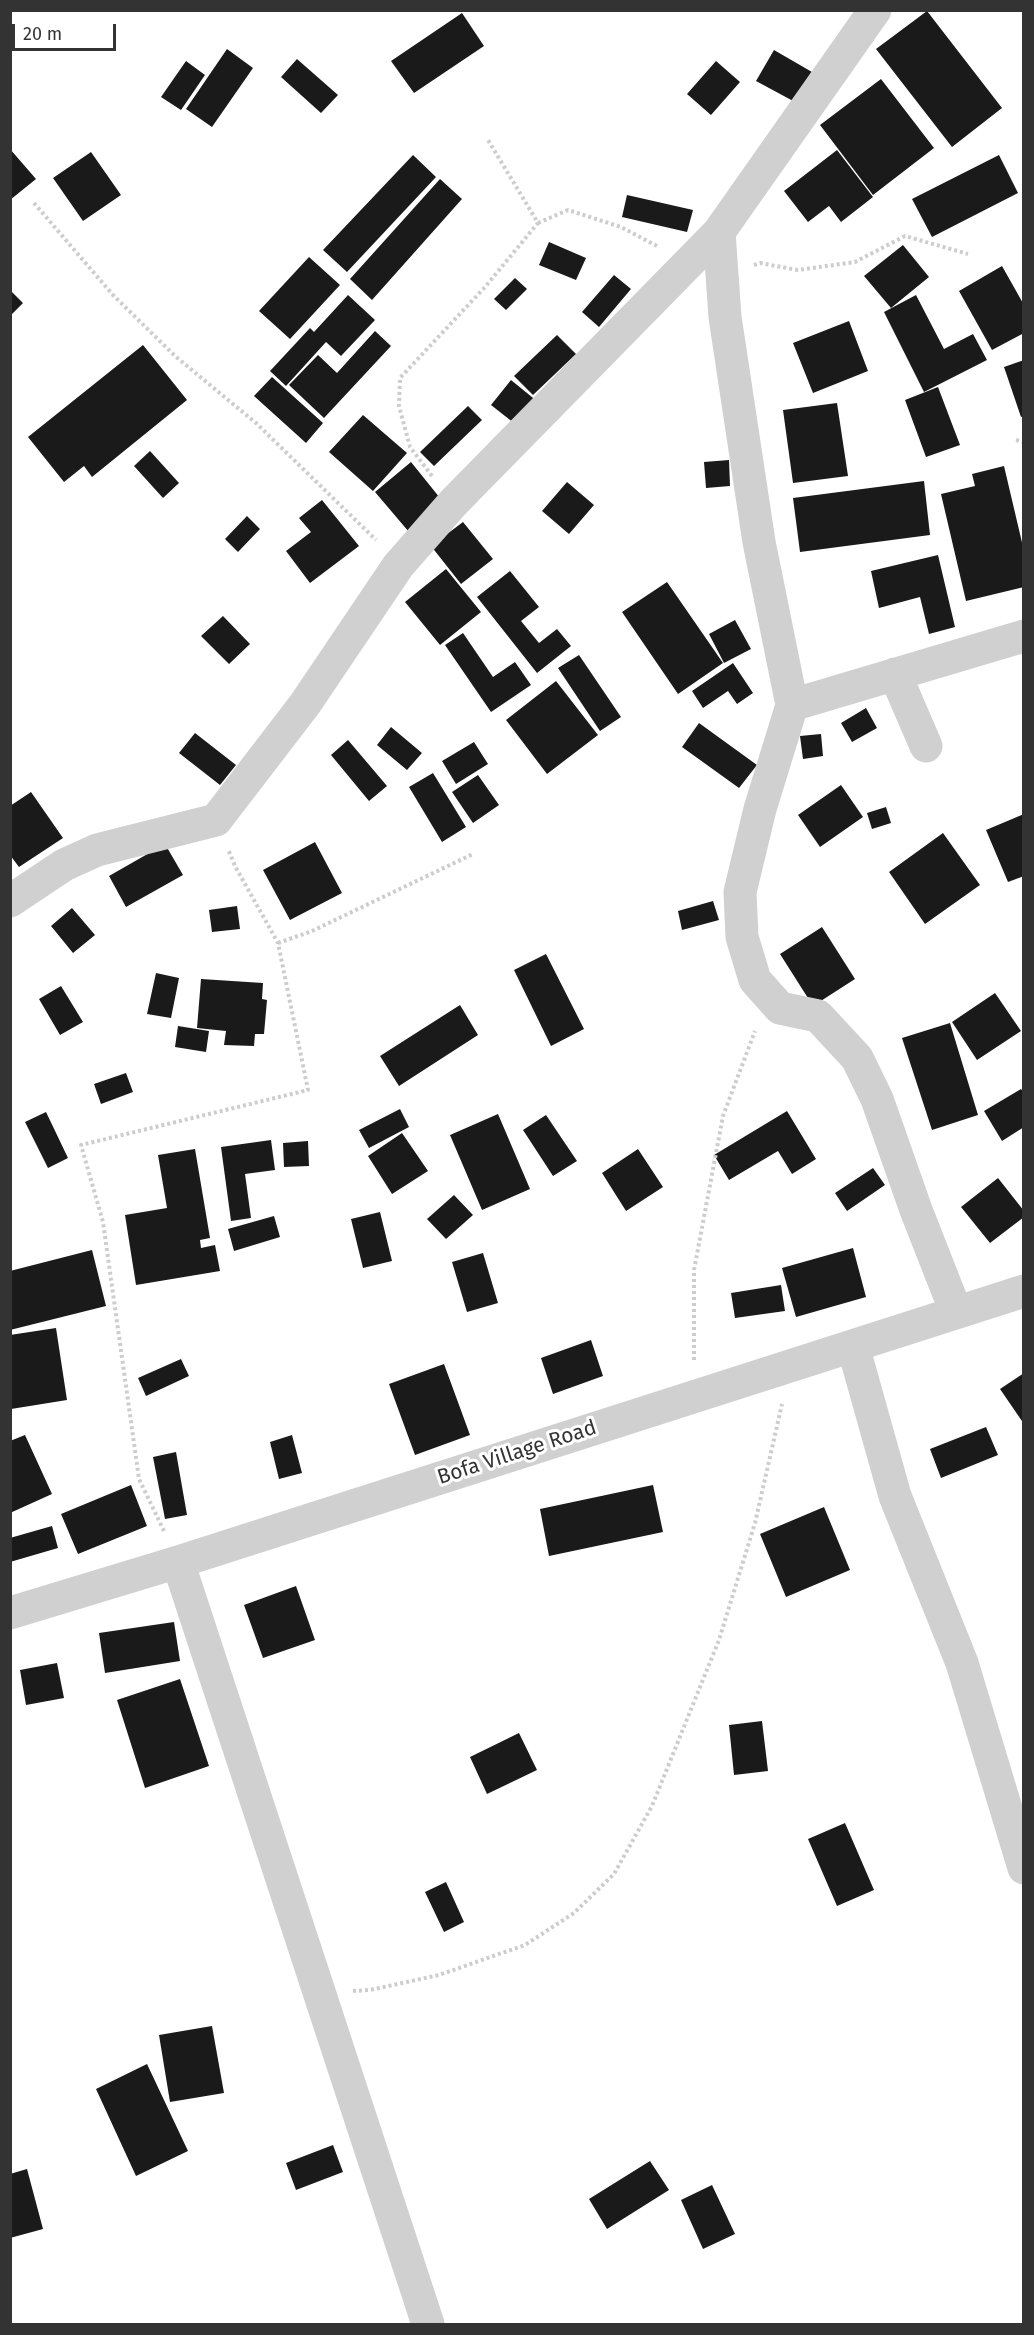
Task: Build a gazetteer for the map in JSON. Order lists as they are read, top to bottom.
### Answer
{
  "streets": {
    "street": ["Bofa Village Road"]
  },
  "scale_bar": "20 m"
}
